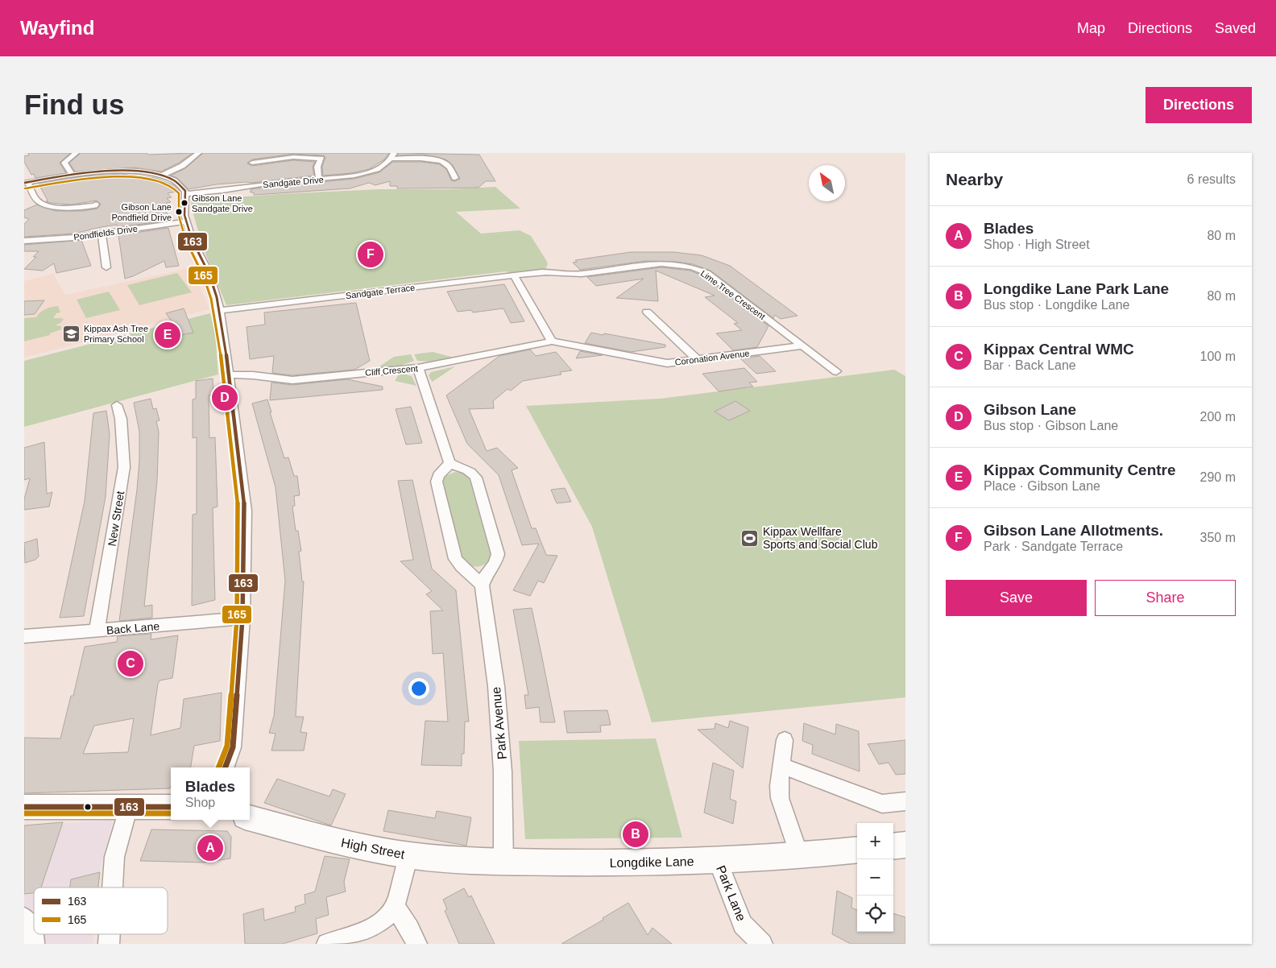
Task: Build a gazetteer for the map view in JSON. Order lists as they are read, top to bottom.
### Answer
{
  "streets": {
    "main road": ["High Street", "Longdike Lane"],
    "street": [
      "Sandgate Drive",
      "Pondfields Drive",
      "Sandgate Terrace",
      "Lime Tree Crescent",
      "Coronation Avenue",
      "Cliff Crescent",
      "New Street",
      "Back Lane",
      "Park Avenue",
      "Park Lane"
    ]
  },
  "crossings": [
    ["Sandgate Terrace", "Lime Tree Crescent"],
    ["Lime Tree Crescent", "Coronation Avenue"],
    ["Coronation Avenue", "Cliff Crescent"],
    ["New Street", "Back Lane"],
    ["Park Avenue", "High Street"],
    ["Park Avenue", "Longdike Lane"],
    ["High Street", "Longdike Lane"],
    ["Longdike Lane", "Park Lane"]
  ],
  "places": {
    "other": ["Gibson Lane Sandgate Drive", "Gibson Lane Pondfield Drive"],
    "school or university": ["Kippax Ash Tree Primary School"],
    "sports": ["Kippax Wellfare Sports and Social Club"]
  },
  "lines": ["transit line 163", "transit line 165"],
  "legend": ["163", "165"],
  "north": "top left",
  "page": {
    "header": "Wayfind",
    "nav": ["Map", "Directions", "Saved"],
    "buttons": [
      "Directions",
      ["Save", "Share"]
    ],
    "title": "Find us",
    "heading": ["Nearby", "6 results"],
    "list": [
      {
        "mark": "A",
        "name": "Blades",
        "note": "Shop · High Street",
        "value": "80 m"
      },
      {
        "mark": "B",
        "name": "Longdike Lane Park Lane",
        "note": "Bus stop · Longdike Lane",
        "value": "80 m"
      },
      {
        "mark": "C",
        "name": "Kippax Central WMC",
        "note": "Bar · Back Lane",
        "value": "100 m"
      },
      {
        "mark": "D",
        "name": "Gibson Lane",
        "note": "Bus stop · Gibson Lane",
        "value": "200 m"
      },
      {
        "mark": "E",
        "name": "Kippax Community Centre",
        "note": "Place · Gibson Lane",
        "value": "290 m"
      },
      {
        "mark": "F",
        "name": "Gibson Lane Allotments.",
        "note": "Park · Sandgate Terrace",
        "value": "350 m"
      }
    ],
    "pins": [
      "F",
      "E",
      "D",
      "C",
      "B",
      "A"
    ],
    "popup": ["Blades", "Shop"],
    "map_buttons": ["+", "−"]
  }
}
